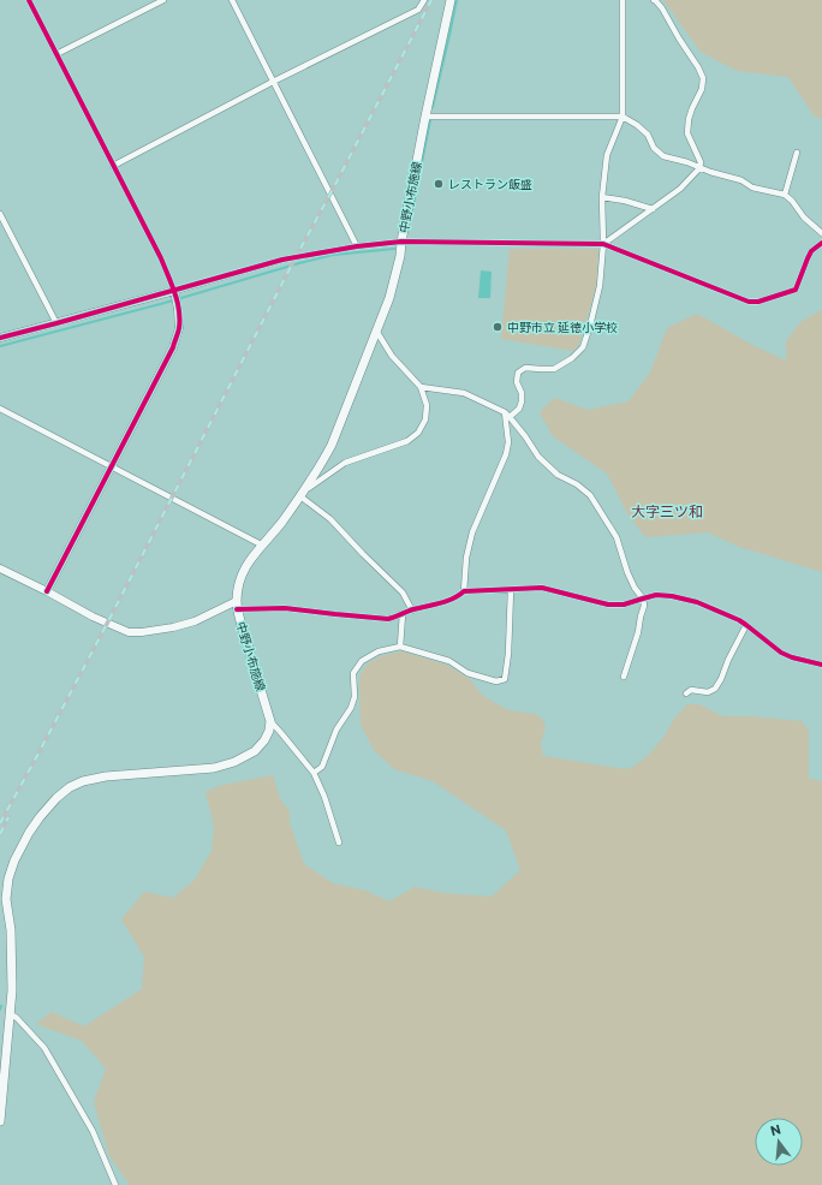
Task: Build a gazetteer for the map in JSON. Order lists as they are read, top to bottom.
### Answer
{
  "streets": {
    "main road": ["中野小布施線"]
  },
  "districts": ["大字三ツ和"],
  "places": ["レストラン飯盛", "中野市立 延徳小学校"],
  "north": "top"
}
